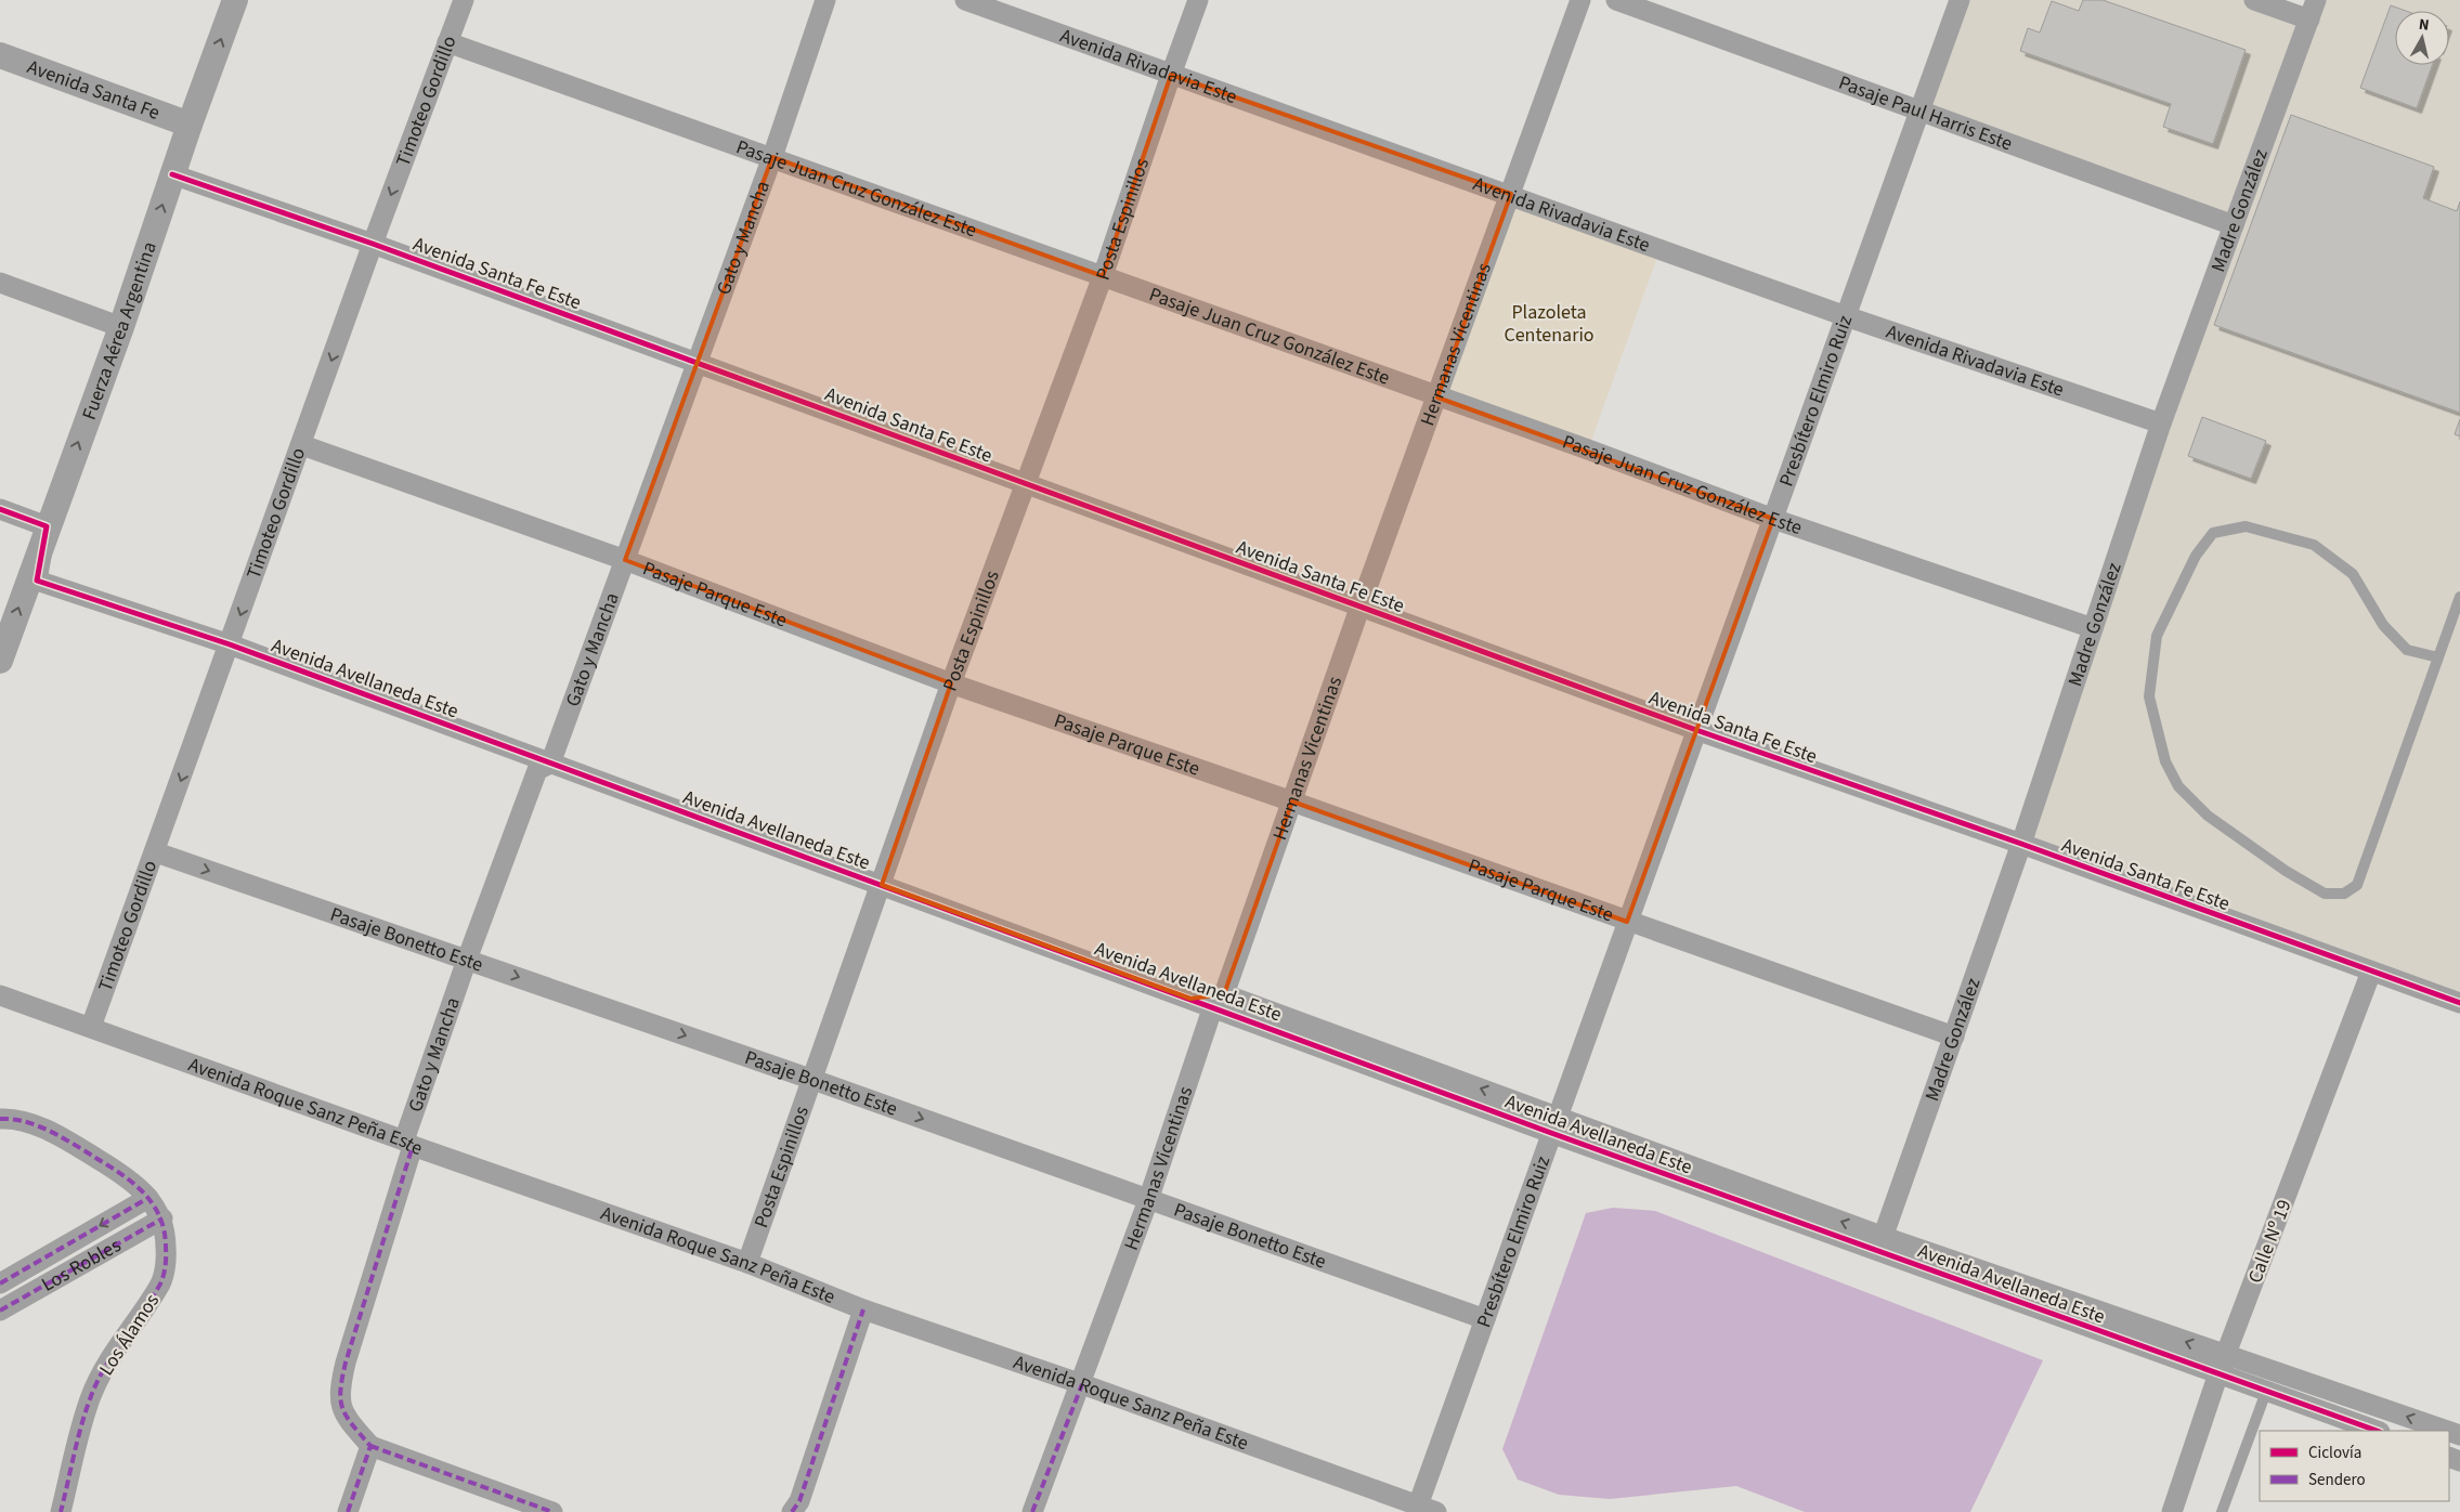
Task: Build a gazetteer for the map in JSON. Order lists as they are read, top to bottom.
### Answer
{
  "streets": {
    "street": [
      "Avenida Rivadavia Este",
      "Avenida Santa Fe",
      "Timoteo Gordillo",
      "Pasaje Paul Harris Este",
      "Pasaje Juan Cruz González Este",
      "Madre González",
      "Posta Espinillos",
      "Gato y Mancha",
      "Avenida Santa Fe Este",
      "Fuerza Aérea Argentina",
      "Hermanas Vicentinas",
      "Presbítero Elmiro Ruiz",
      "Pasaje Parque Este",
      "Avenida Avellaneda Este",
      "Pasaje Bonetto Este",
      "Avenida Roque Sanz Peña Este",
      "Calle Nº 19",
      "Los Robles",
      "Los Álamos"
    ]
  },
  "crossings": [
    ["Avenida Rivadavia Este", "Madre González"],
    ["Avenida Rivadavia Este", "Posta Espinillos"],
    ["Avenida Rivadavia Este", "Hermanas Vicentinas"],
    ["Avenida Rivadavia Este", "Presbítero Elmiro Ruiz"],
    ["Avenida Santa Fe", "Fuerza Aérea Argentina"],
    ["Timoteo Gordillo", "Pasaje Juan Cruz González Este"],
    ["Timoteo Gordillo", "Avenida Santa Fe Este"],
    ["Timoteo Gordillo", "Pasaje Parque Este"],
    ["Timoteo Gordillo", "Avenida Avellaneda Este"],
    ["Timoteo Gordillo", "Pasaje Bonetto Este"],
    ["Timoteo Gordillo", "Avenida Roque Sanz Peña Este"],
    ["Pasaje Paul Harris Este", "Madre González"],
    ["Pasaje Paul Harris Este", "Presbítero Elmiro Ruiz"],
    ["Pasaje Juan Cruz González Este", "Madre González"],
    ["Pasaje Juan Cruz González Este", "Posta Espinillos"],
    ["Pasaje Juan Cruz González Este", "Gato y Mancha"],
    ["Pasaje Juan Cruz González Este", "Hermanas Vicentinas"],
    ["Pasaje Juan Cruz González Este", "Presbítero Elmiro Ruiz"],
    ["Madre González", "Avenida Santa Fe Este"],
    ["Madre González", "Pasaje Parque Este"],
    ["Madre González", "Avenida Avellaneda Este"],
    ["Posta Espinillos", "Avenida Santa Fe Este"],
    ["Posta Espinillos", "Pasaje Parque Este"],
    ["Posta Espinillos", "Avenida Avellaneda Este"],
    ["Posta Espinillos", "Pasaje Bonetto Este"],
    ["Posta Espinillos", "Avenida Roque Sanz Peña Este"],
    ["Gato y Mancha", "Avenida Santa Fe Este"],
    ["Gato y Mancha", "Pasaje Parque Este"],
    ["Gato y Mancha", "Avenida Avellaneda Este"],
    ["Gato y Mancha", "Pasaje Bonetto Este"],
    ["Gato y Mancha", "Avenida Roque Sanz Peña Este"],
    ["Avenida Santa Fe Este", "Fuerza Aérea Argentina"],
    ["Avenida Santa Fe Este", "Hermanas Vicentinas"],
    ["Avenida Santa Fe Este", "Presbítero Elmiro Ruiz"],
    ["Avenida Santa Fe Este", "Calle Nº 19"],
    ["Fuerza Aérea Argentina", "Avenida Avellaneda Este"],
    ["Hermanas Vicentinas", "Pasaje Parque Este"],
    ["Hermanas Vicentinas", "Avenida Avellaneda Este"],
    ["Hermanas Vicentinas", "Pasaje Bonetto Este"],
    ["Hermanas Vicentinas", "Avenida Roque Sanz Peña Este"],
    ["Presbítero Elmiro Ruiz", "Pasaje Parque Este"],
    ["Presbítero Elmiro Ruiz", "Avenida Avellaneda Este"],
    ["Presbítero Elmiro Ruiz", "Pasaje Bonetto Este"],
    ["Presbítero Elmiro Ruiz", "Avenida Roque Sanz Peña Este"],
    ["Avenida Avellaneda Este", "Calle Nº 19"],
    ["Los Robles", "Los Álamos"]
  ],
  "one_way": ["Timoteo Gordillo", "Fuerza Aérea Argentina", "Pasaje Bonetto Este"],
  "parks": ["Plazoleta Centenario"],
  "legend": ["Ciclovía", "Sendero"],
  "north": "top"
}
